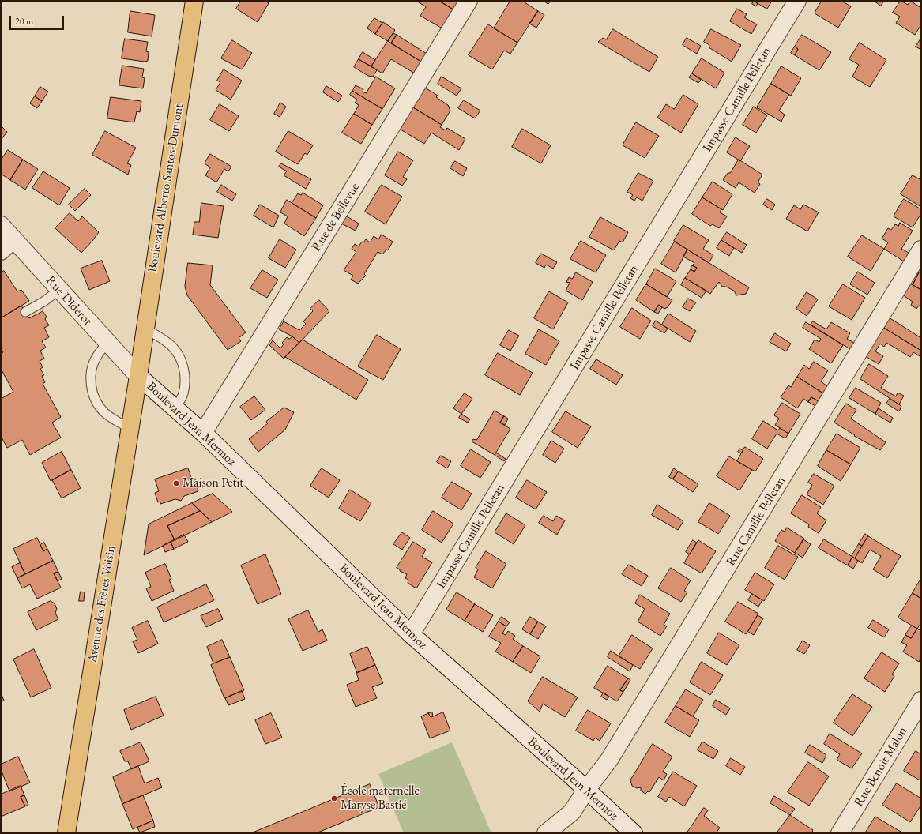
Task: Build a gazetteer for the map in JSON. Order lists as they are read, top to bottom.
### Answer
{
  "streets": {
    "main road": ["Boulevard Alberto Santos-Dumont", "Avenue des Frères Voisin"],
    "street": [
      "Impasse Camille Pelletan",
      "Rue de Bellevue",
      "Rue Diderot",
      "Boulevard Jean Mermoz",
      "Rue Camille Pelletan",
      "Rue Benoit Malon"
    ]
  },
  "crossings": [
    ["Impasse Camille Pelletan", "Boulevard Jean Mermoz"],
    ["Boulevard Alberto Santos-Dumont", "Rue Diderot"],
    ["Boulevard Alberto Santos-Dumont", "Boulevard Jean Mermoz"],
    ["Boulevard Alberto Santos-Dumont", "Avenue des Frères Voisin"],
    ["Rue de Bellevue", "Boulevard Jean Mermoz"],
    ["Rue Diderot", "Boulevard Jean Mermoz"],
    ["Rue Diderot", "Avenue des Frères Voisin"],
    ["Boulevard Jean Mermoz", "Rue Camille Pelletan"],
    ["Boulevard Jean Mermoz", "Avenue des Frères Voisin"]
  ],
  "places": ["Maison Petit", "École maternelle Maryse Bastié"],
  "scale_bar": "20 m"
}
